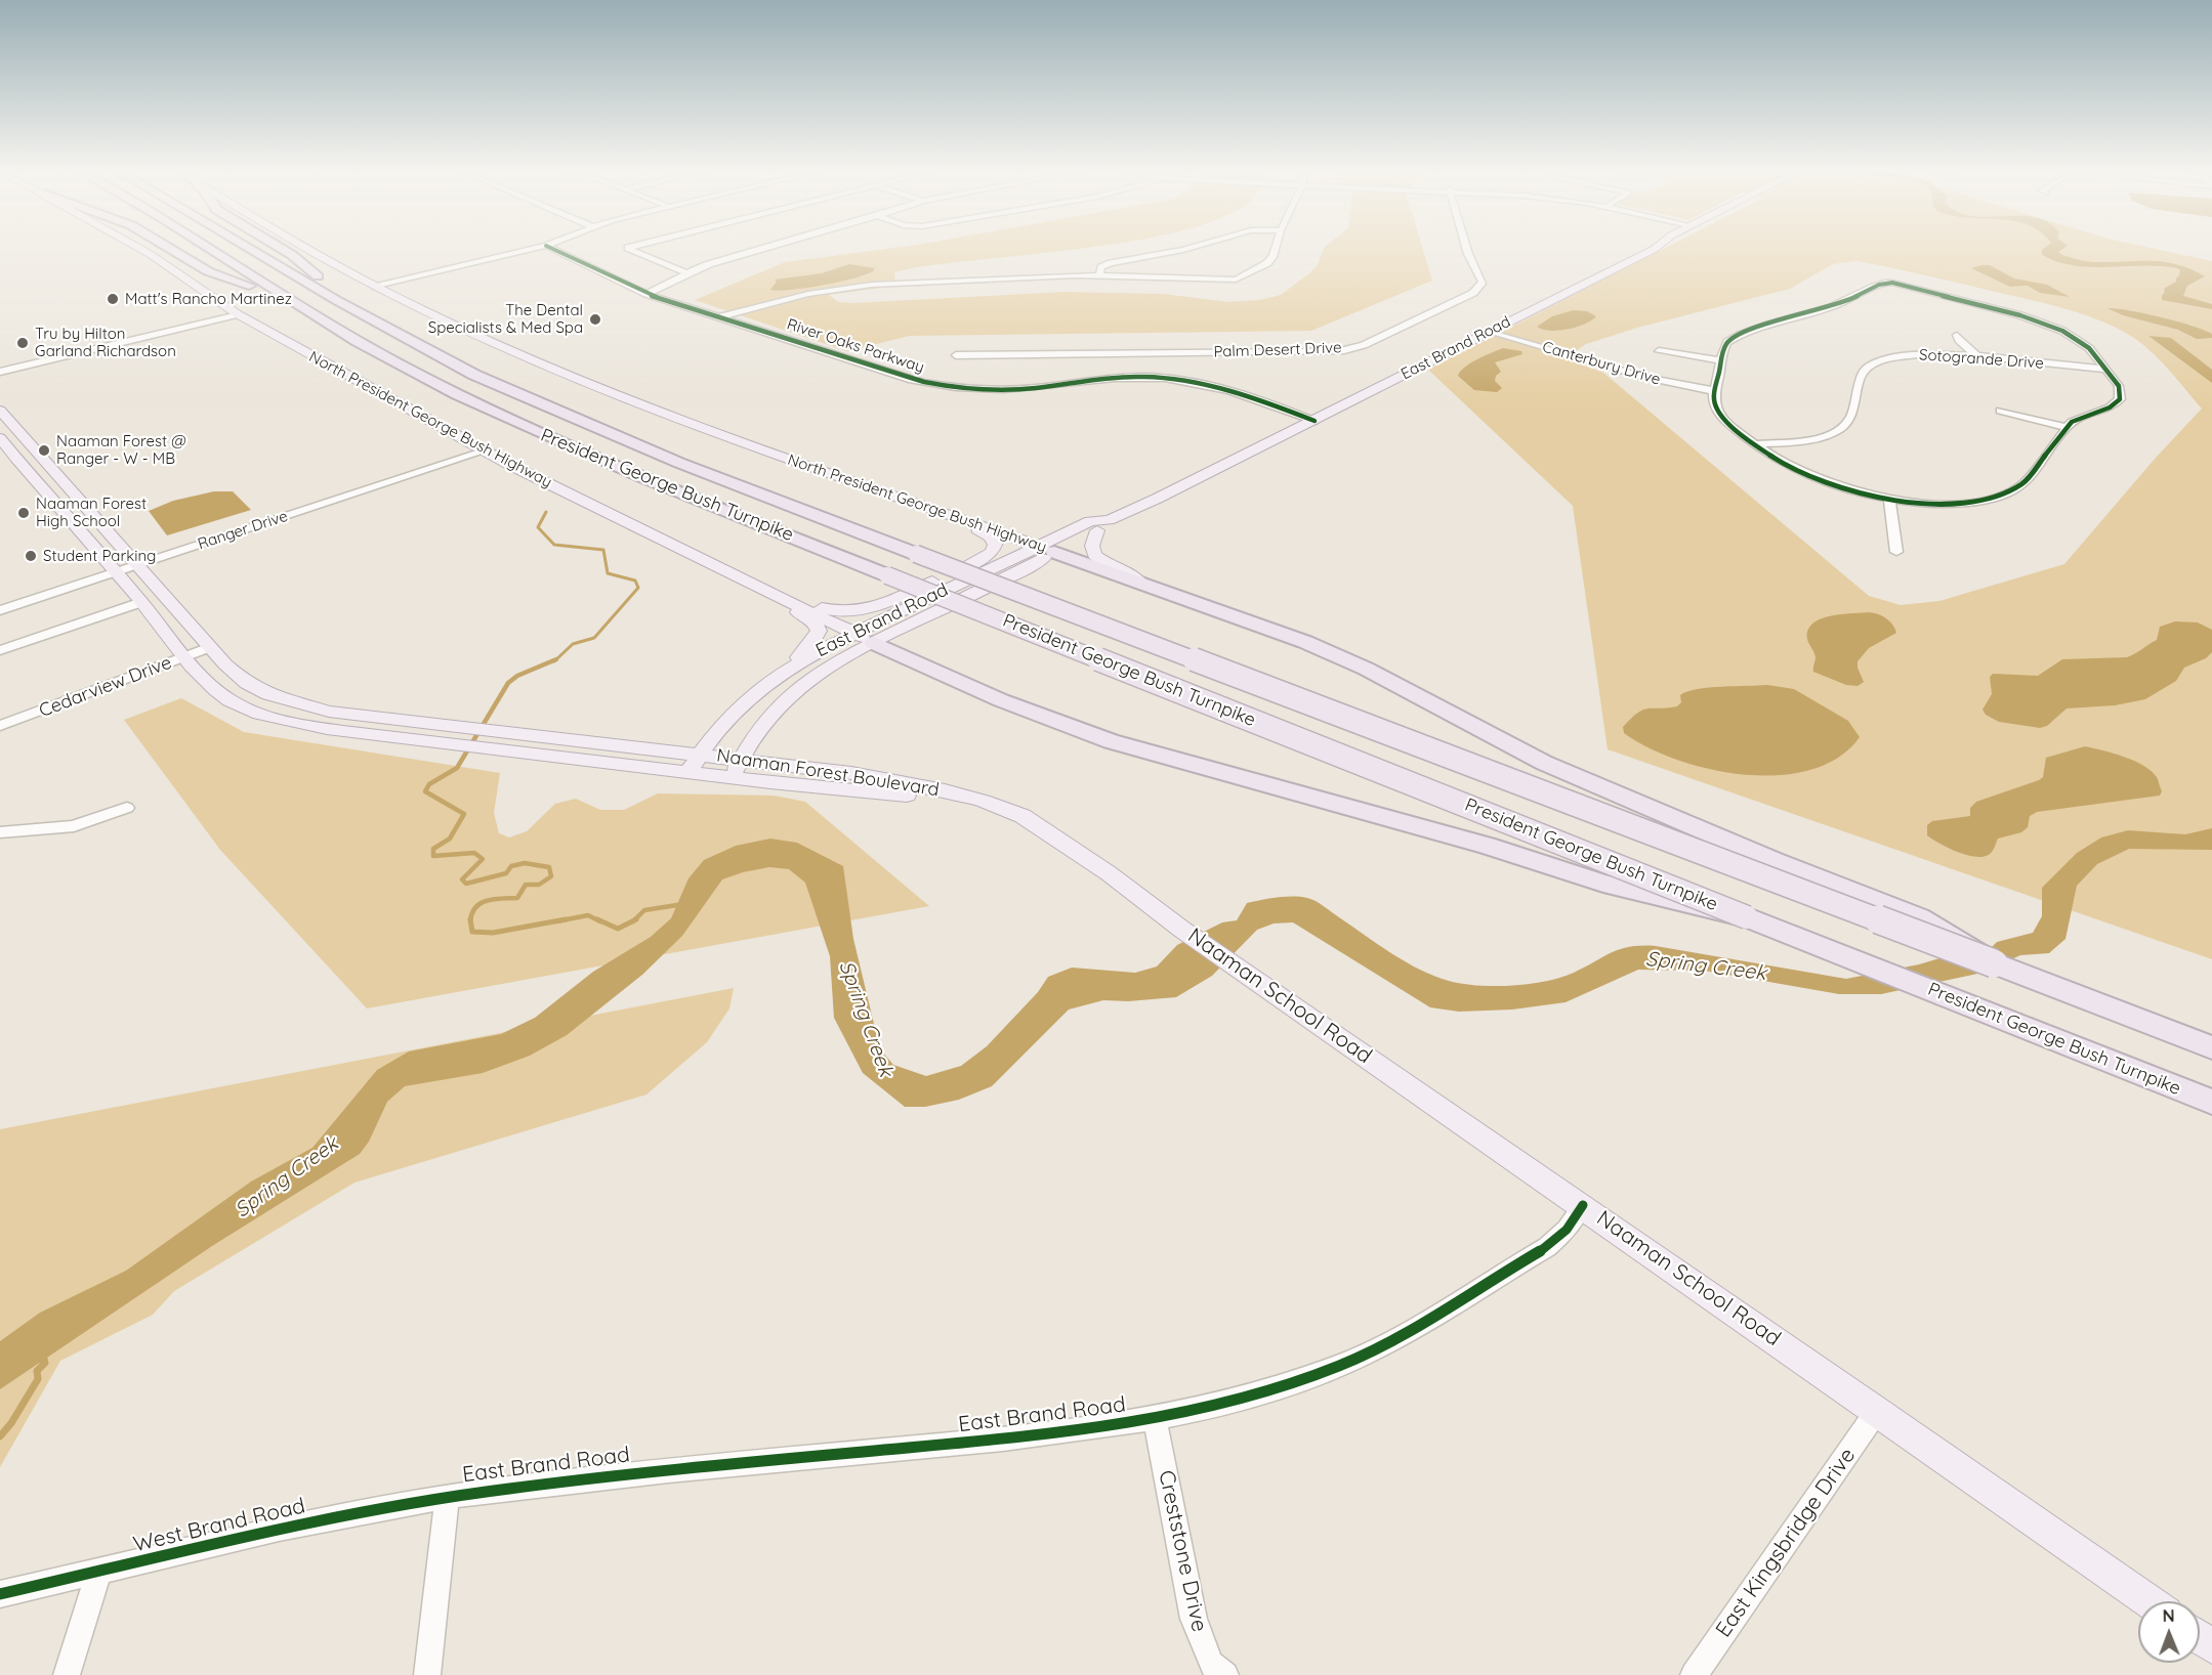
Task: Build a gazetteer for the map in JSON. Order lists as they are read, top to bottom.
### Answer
{
  "streets": {
    "highway": ["President George Bush Turnpike"],
    "main road": [
      "East Brand Road",
      "North President George Bush Highway",
      "Naaman Forest Boulevard",
      "Naaman School Road"
    ],
    "street": [
      "River Oaks Parkway",
      "Palm Desert Drive",
      "Sotogrande Drive",
      "Canterbury Drive",
      "Ranger Drive",
      "Cedarview Drive",
      "West Brand Road",
      "East Kingsbridge Drive",
      "Creststone Drive"
    ]
  },
  "crossings": [
    ["River Oaks Parkway", "East Brand Road"],
    ["East Brand Road", "Canterbury Drive"],
    ["East Brand Road", "North President George Bush Highway"],
    ["East Brand Road", "Naaman Forest Boulevard"],
    ["East Brand Road", "Naaman School Road"],
    ["East Brand Road", "West Brand Road"],
    ["East Brand Road", "Creststone Drive"],
    ["North President George Bush Highway", "Ranger Drive"],
    ["Ranger Drive", "Naaman Forest Boulevard"],
    ["Cedarview Drive", "Naaman Forest Boulevard"],
    ["Naaman Forest Boulevard", "Naaman School Road"],
    ["Naaman School Road", "East Kingsbridge Drive"]
  ],
  "water": ["Spring Creek"],
  "places": [
    "Matt's Rancho Martinez",
    "The Dental Specialists & Med Spa",
    "Tru by Hilton Garland Richardson",
    "Naaman Forest @ Ranger - W - MB",
    "Naaman Forest High School",
    "Student Parking"
  ],
  "north": "top"
}
